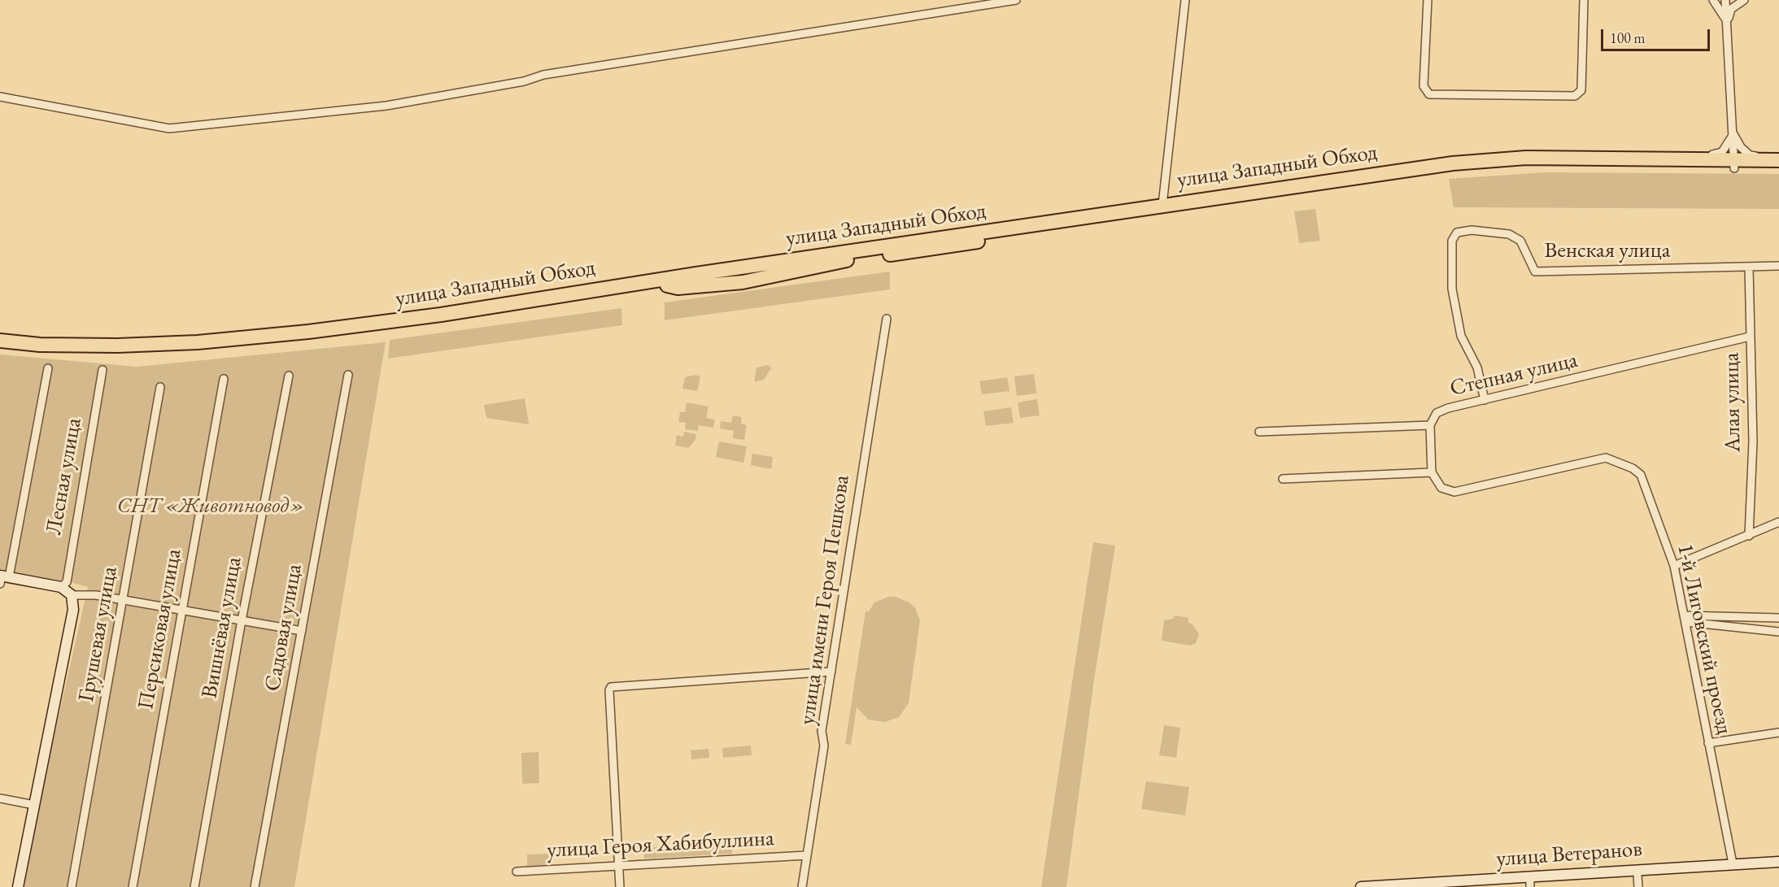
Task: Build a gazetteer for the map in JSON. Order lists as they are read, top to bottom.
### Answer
{
  "streets": {
    "highway": ["улица Западный Обход"],
    "street": [
      "Венская улица",
      "Степная улица",
      "Алая улица",
      "Лесная улица",
      "улица имени Героя Пешкова",
      "Вишнёвая улица",
      "Садовая улица",
      "Персиковая улица",
      "Грушевая улица",
      "1-й Лиговский проезд",
      "улица Героя Хабибуллина",
      "улица Ветеранов"
    ]
  },
  "crossings": [
    ["Венская улица", "Степная улица"],
    ["Венская улица", "Алая улица"],
    ["Степная улица", "Алая улица"],
    ["улица имени Героя Пешкова", "улица Героя Хабибуллина"],
    ["1-й Лиговский проезд", "улица Ветеранов"]
  ],
  "parks": ["СНТ «Животновод»"],
  "scale_bar": "100 m"
}
